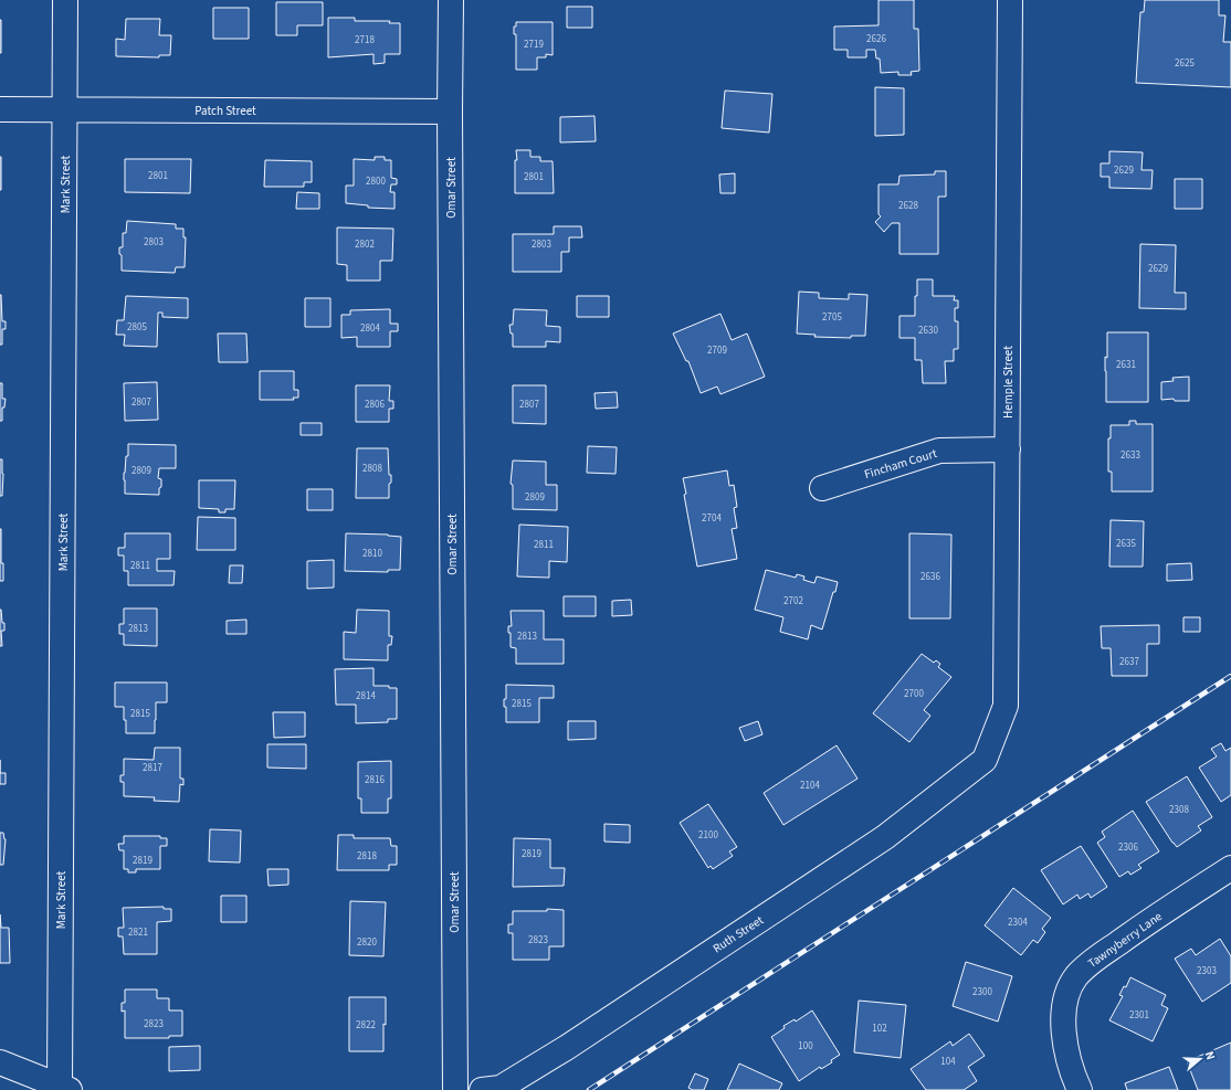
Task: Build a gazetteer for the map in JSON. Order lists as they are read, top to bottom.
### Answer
{
  "streets": {
    "street": [
      "Patch Street",
      "Mark Street",
      "Omar Street",
      "Hemple Street",
      "Fincham Court",
      "Ruth Street",
      "Tawnyberry Lane"
    ]
  },
  "crossings": [
    ["Patch Street", "Mark Street"],
    ["Patch Street", "Omar Street"],
    ["Hemple Street", "Fincham Court"],
    ["Hemple Street", "Ruth Street"]
  ],
  "house_numbers": [
    "2626",
    "2718",
    "2719",
    "2625",
    "2629",
    "2801",
    "2801",
    "2800",
    "2628",
    "2803",
    "2802",
    "2803",
    "2629",
    "2705",
    "2805",
    "2804",
    "2630",
    "2709",
    "2631",
    "2807",
    "2806",
    "2807",
    "2633",
    "2808",
    "2809",
    "2809",
    "2704",
    "2635",
    "2811",
    "2810",
    "2811",
    "2636",
    "2702",
    "2813",
    "2813",
    "2637",
    "2700",
    "2814",
    "2815",
    "2815",
    "2817",
    "2816",
    "2104",
    "2308",
    "2100",
    "2306",
    "2819",
    "2818",
    "2819",
    "2304",
    "2821",
    "2823",
    "2820",
    "2303",
    "2300",
    "2301",
    "2823",
    "2822",
    "102",
    "100",
    "104"
  ],
  "north": "right"
}
